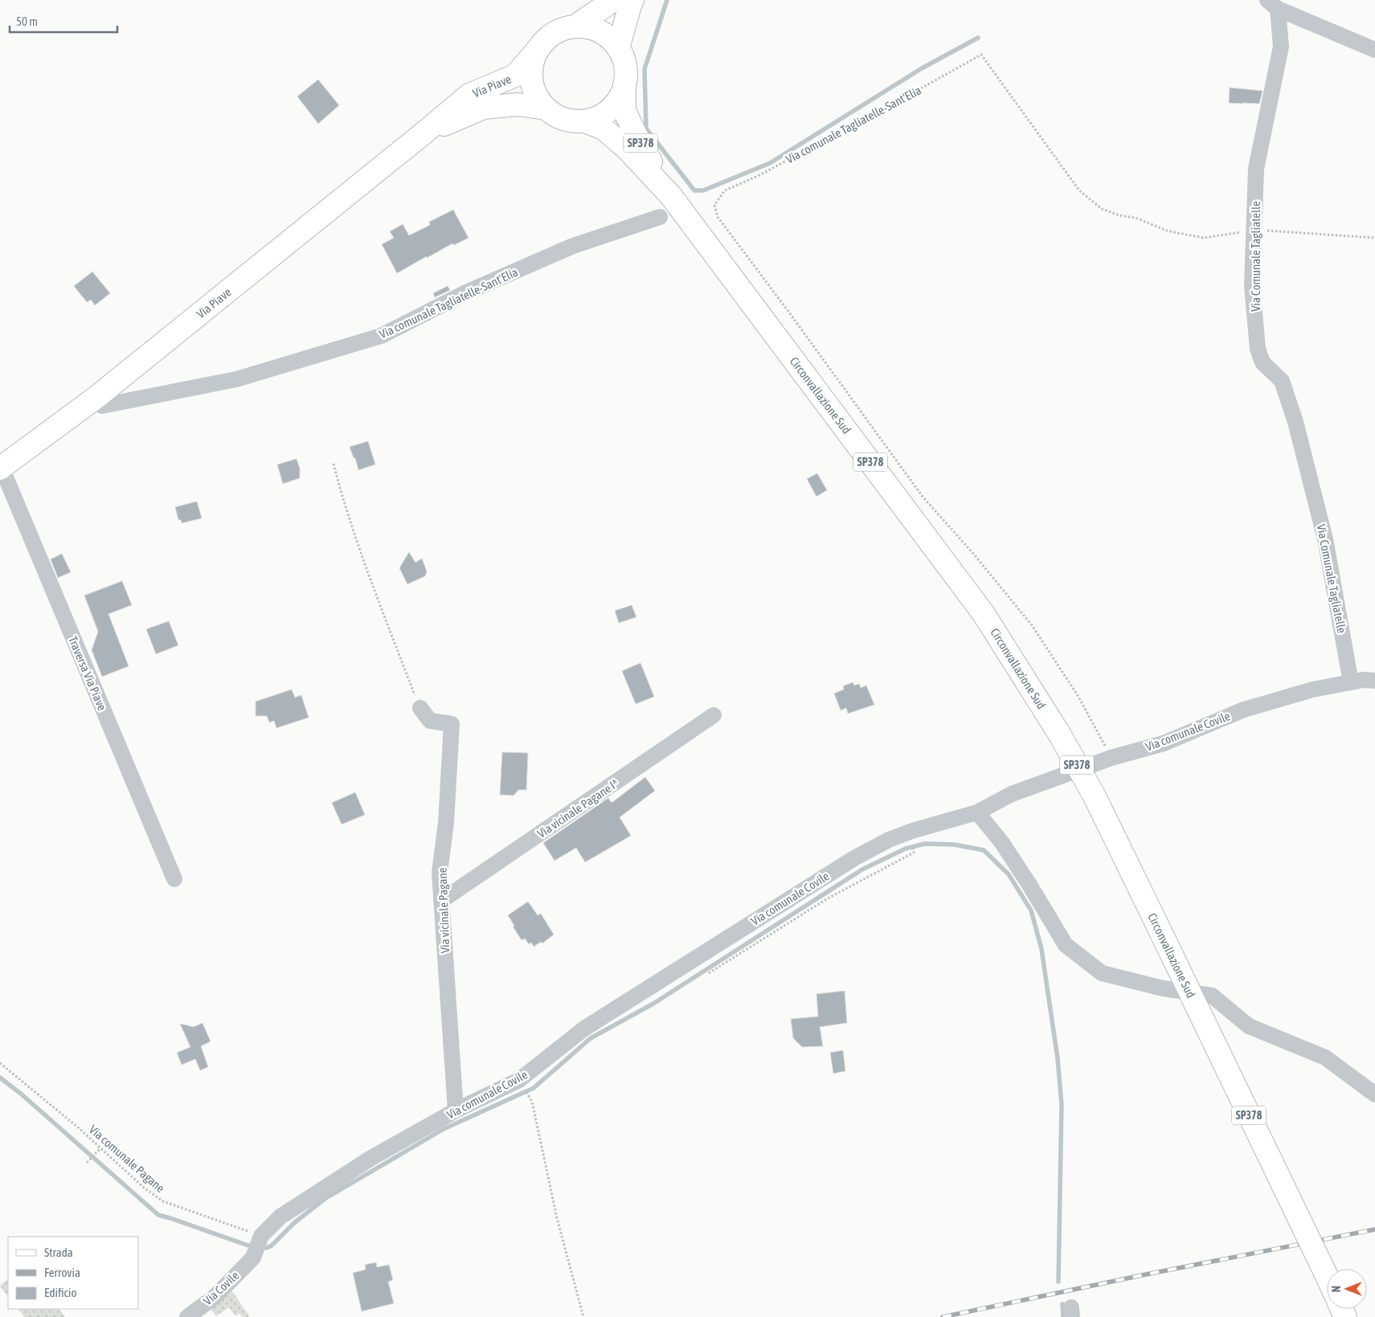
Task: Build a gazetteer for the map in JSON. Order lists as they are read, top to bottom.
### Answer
{
  "streets": {
    "main road": ["Via Piave", "SP378", "Circonvallazione Sud"],
    "street": [
      "Via comunale Tagliatelle-Sant'Elia",
      "Via Comunale Tagliatelle",
      "Traversa Via Piave",
      "Via comunale Covile",
      "Via vicinale Pagane I^",
      "Via vicinale Pagane",
      "Via Covile"
    ],
    "path": ["Via comunale Pagane"]
  },
  "crossings": [
    ["Via Piave", "Via comunale Tagliatelle-Sant'Elia"],
    ["Via Piave", "SP378"],
    ["Via Piave", "Circonvallazione Sud"],
    ["Via Piave", "Traversa Via Piave"],
    ["Via comunale Tagliatelle-Sant'Elia", "Via Comunale Tagliatelle"],
    ["Via comunale Tagliatelle-Sant'Elia", "Via comunale Covile"],
    ["SP378", "Circonvallazione Sud"],
    ["Via Comunale Tagliatelle", "Via comunale Covile"],
    ["Via comunale Covile", "Via vicinale Pagane"],
    ["Via comunale Covile", "Via comunale Pagane"],
    ["Via comunale Covile", "Via Covile"],
    ["Via vicinale Pagane I^", "Via vicinale Pagane"],
    ["Via comunale Pagane", "Via Covile"]
  ],
  "legend": ["Strada", "Ferrovia", "Edificio"],
  "scale_bar": "50 m",
  "north": "left"
}
